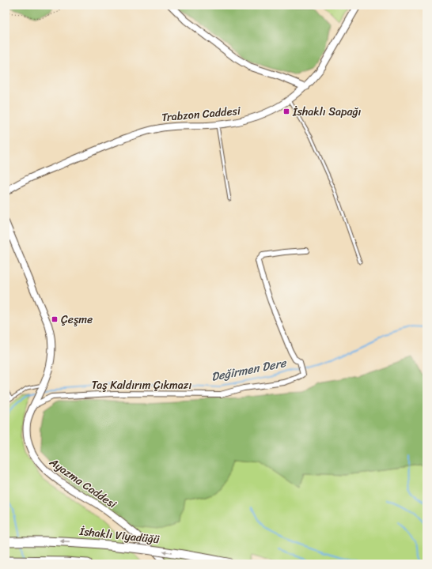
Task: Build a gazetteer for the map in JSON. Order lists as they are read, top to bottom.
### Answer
{
  "streets": {
    "highway": ["İshaklı Viyadüğü"],
    "street": ["Trabzon Caddesi", "Taş Kaldırım Çıkmazı", "Ayazma Caddesi"]
  },
  "crossings": [
    ["Taş Kaldırım Çıkmazı", "Ayazma Caddesi"]
  ],
  "water": ["Değirmen Dere"],
  "places": {
    "transit": ["İshaklı Sapağı", "Çeşme"]
  }
}
